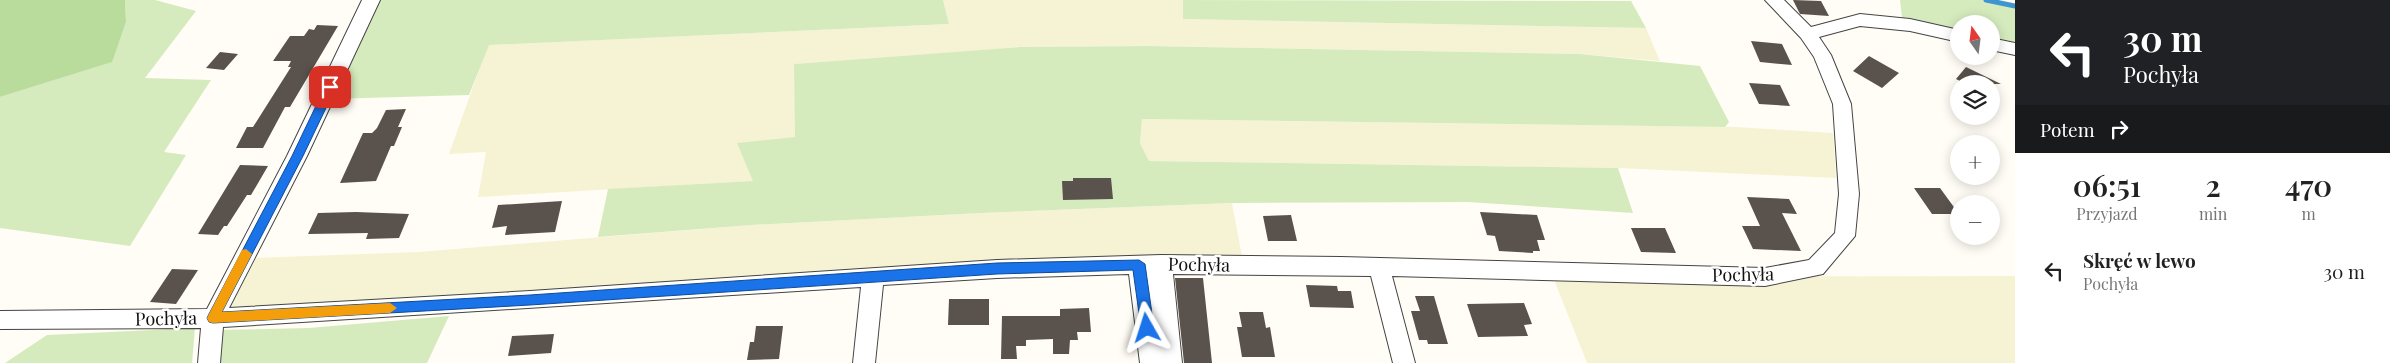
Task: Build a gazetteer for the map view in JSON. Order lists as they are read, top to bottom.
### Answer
{
  "streets": {
    "street": ["Pochyła"]
  },
  "north": "top",
  "page": {
    "turn": ["30 m", "Pochyła"],
    "map_buttons": ["+", "−"],
    "then": "Potem",
    "eta": [
      "06:51",
      "Przyjazd",
      "2",
      "min",
      "470",
      "m"
    ],
    "list": [
      {
        "name": "Skręć w lewo",
        "note": "Pochyła",
        "value": "30 m"
      }
    ]
  }
}
